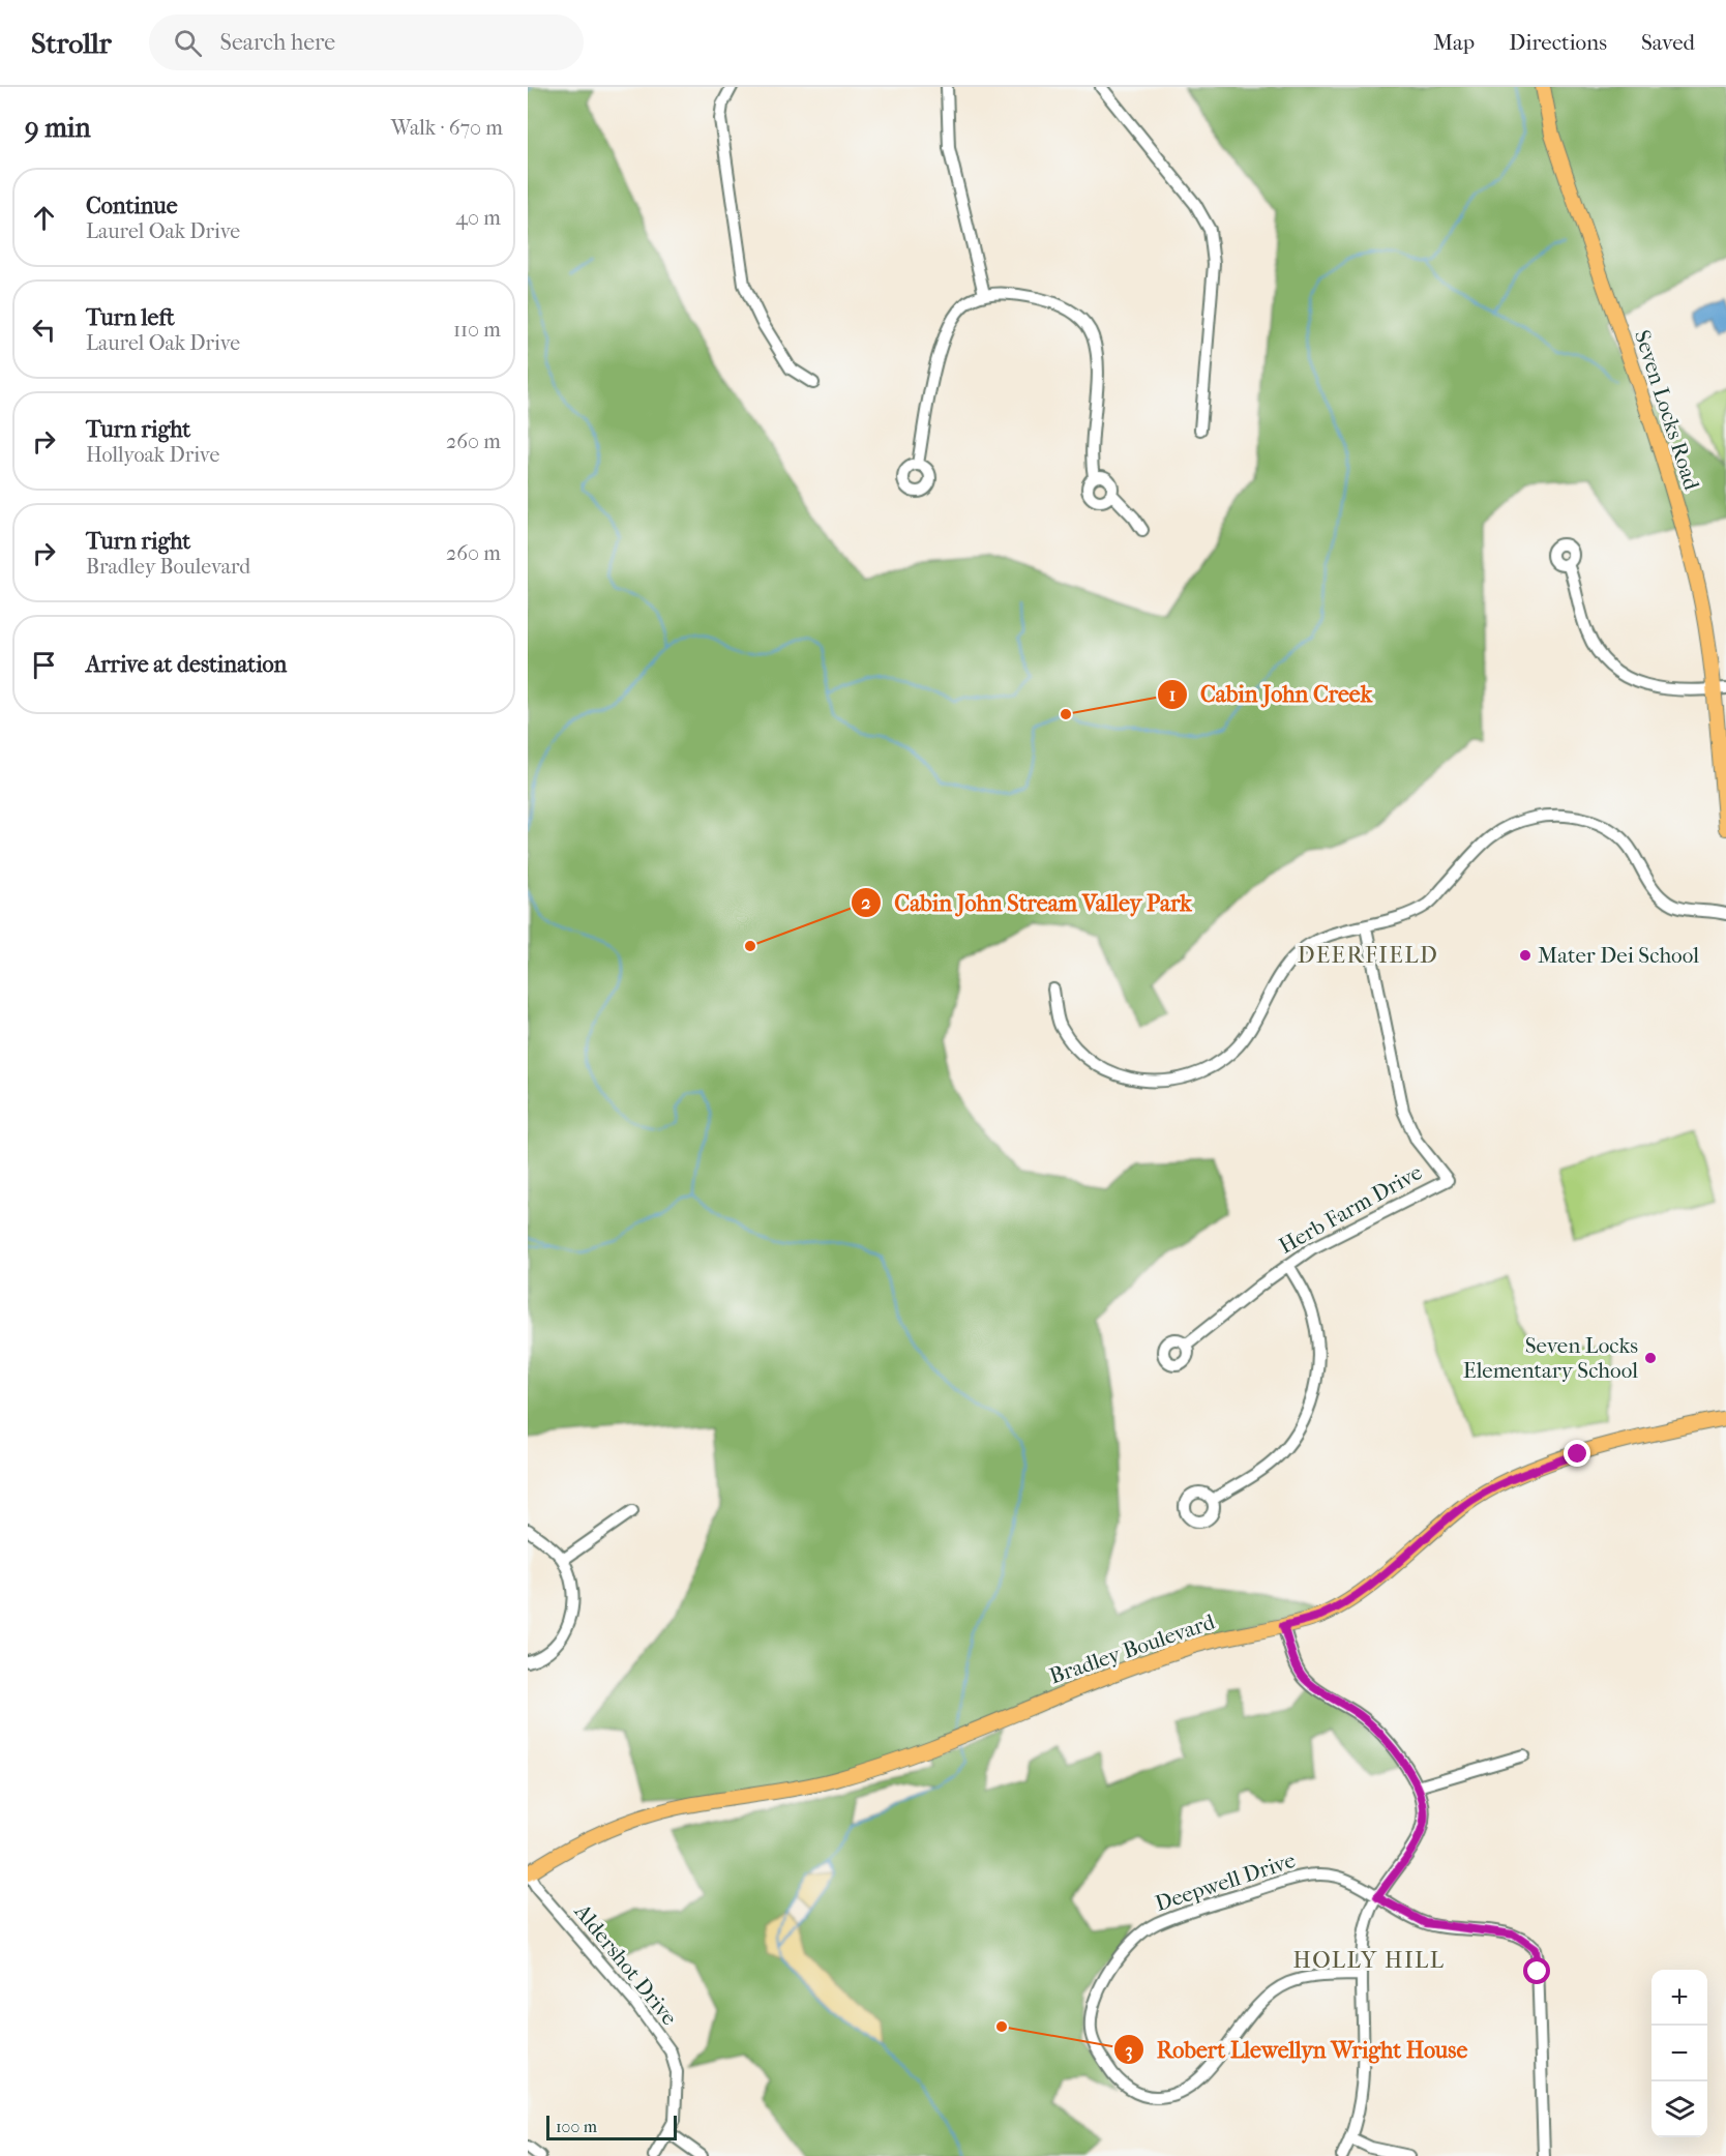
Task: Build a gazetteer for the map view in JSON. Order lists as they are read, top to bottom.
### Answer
{
  "streets": {
    "main road": ["Seven Locks Road", "Bradley Boulevard"],
    "street": ["Herb Farm Drive", "Deepwell Drive", "Aldershot Drive"]
  },
  "crossings": [
    ["Bradley Boulevard", "Aldershot Drive"]
  ],
  "districts": ["DEERFIELD", "HOLLY HILL"],
  "places": [
    "Cabin John Creek",
    "Cabin John Stream Valley Park",
    "Mater Dei School",
    "Seven Locks Elementary School",
    "Robert Llewellyn Wright House"
  ],
  "scale_bar": "100 m",
  "page": {
    "header": "Strollr",
    "search": "Search here",
    "nav": ["Map", "Directions", "Saved"],
    "heading": ["9 min", "Walk · 670 m"],
    "list": [
      ["Continue", "Laurel Oak Drive", "40 m"],
      ["Turn left", "Laurel Oak Drive", "110 m"],
      ["Turn right", "Hollyoak Drive", "260 m"],
      ["Turn right", "Bradley Boulevard", "260 m"],
      "Arrive at destination"
    ],
    "map_buttons": ["+", "−"],
    "scale": "100 m"
  }
}
